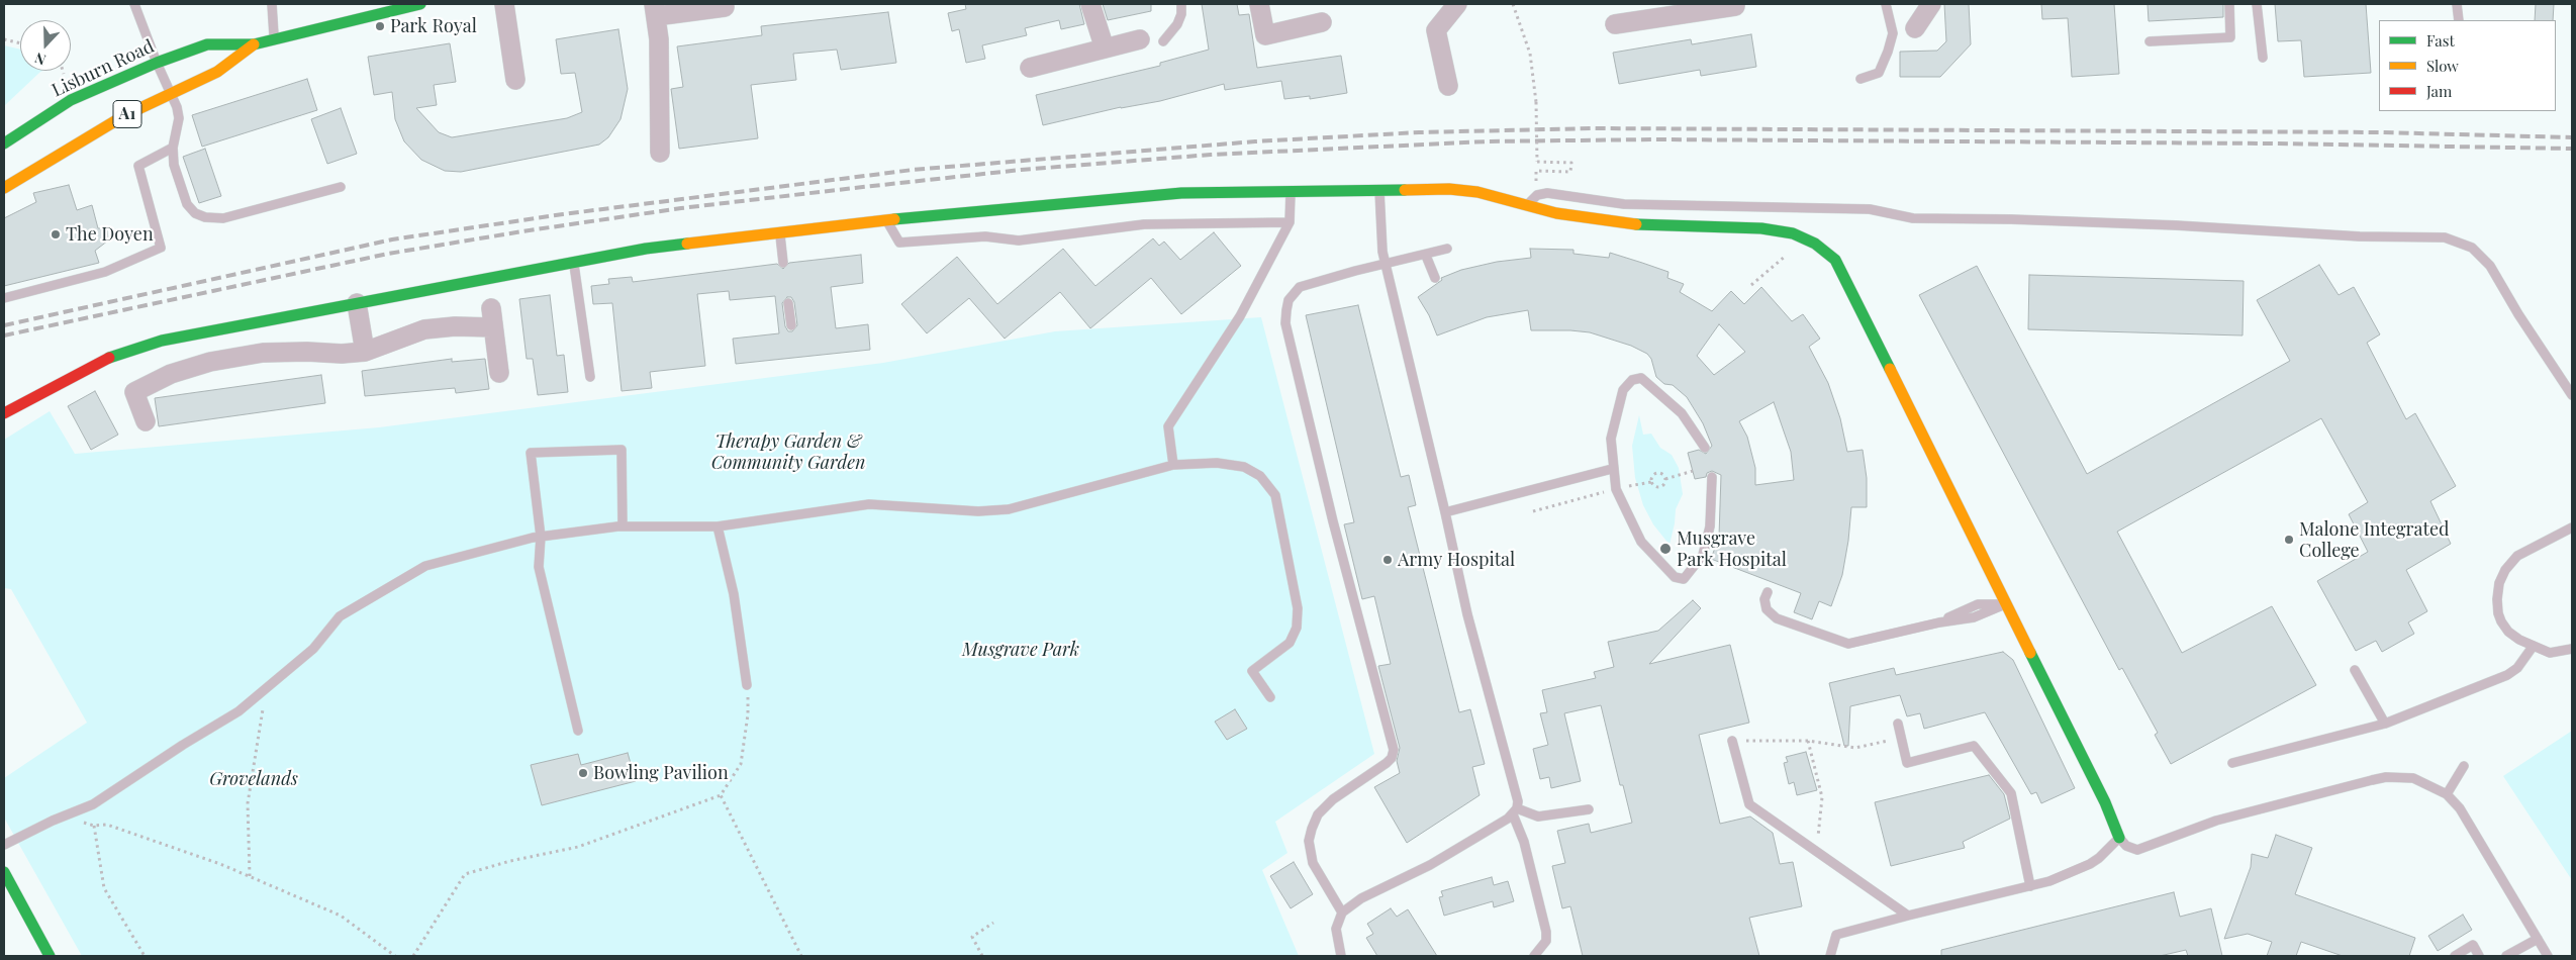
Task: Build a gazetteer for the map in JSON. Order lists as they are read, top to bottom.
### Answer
{
  "streets": {
    "main road": ["Lisburn Road", "A1"]
  },
  "parks": ["Therapy Garden & Community Garden", "Musgrave Park", "Grovelands"],
  "places": [
    "Park Royal",
    "The Doyen",
    "Malone Integrated College",
    "Musgrave Park Hospital",
    "Army Hospital",
    "Bowling Pavilion"
  ],
  "legend": ["Fast", "Slow", "Jam"],
  "north": "bottom"
}
